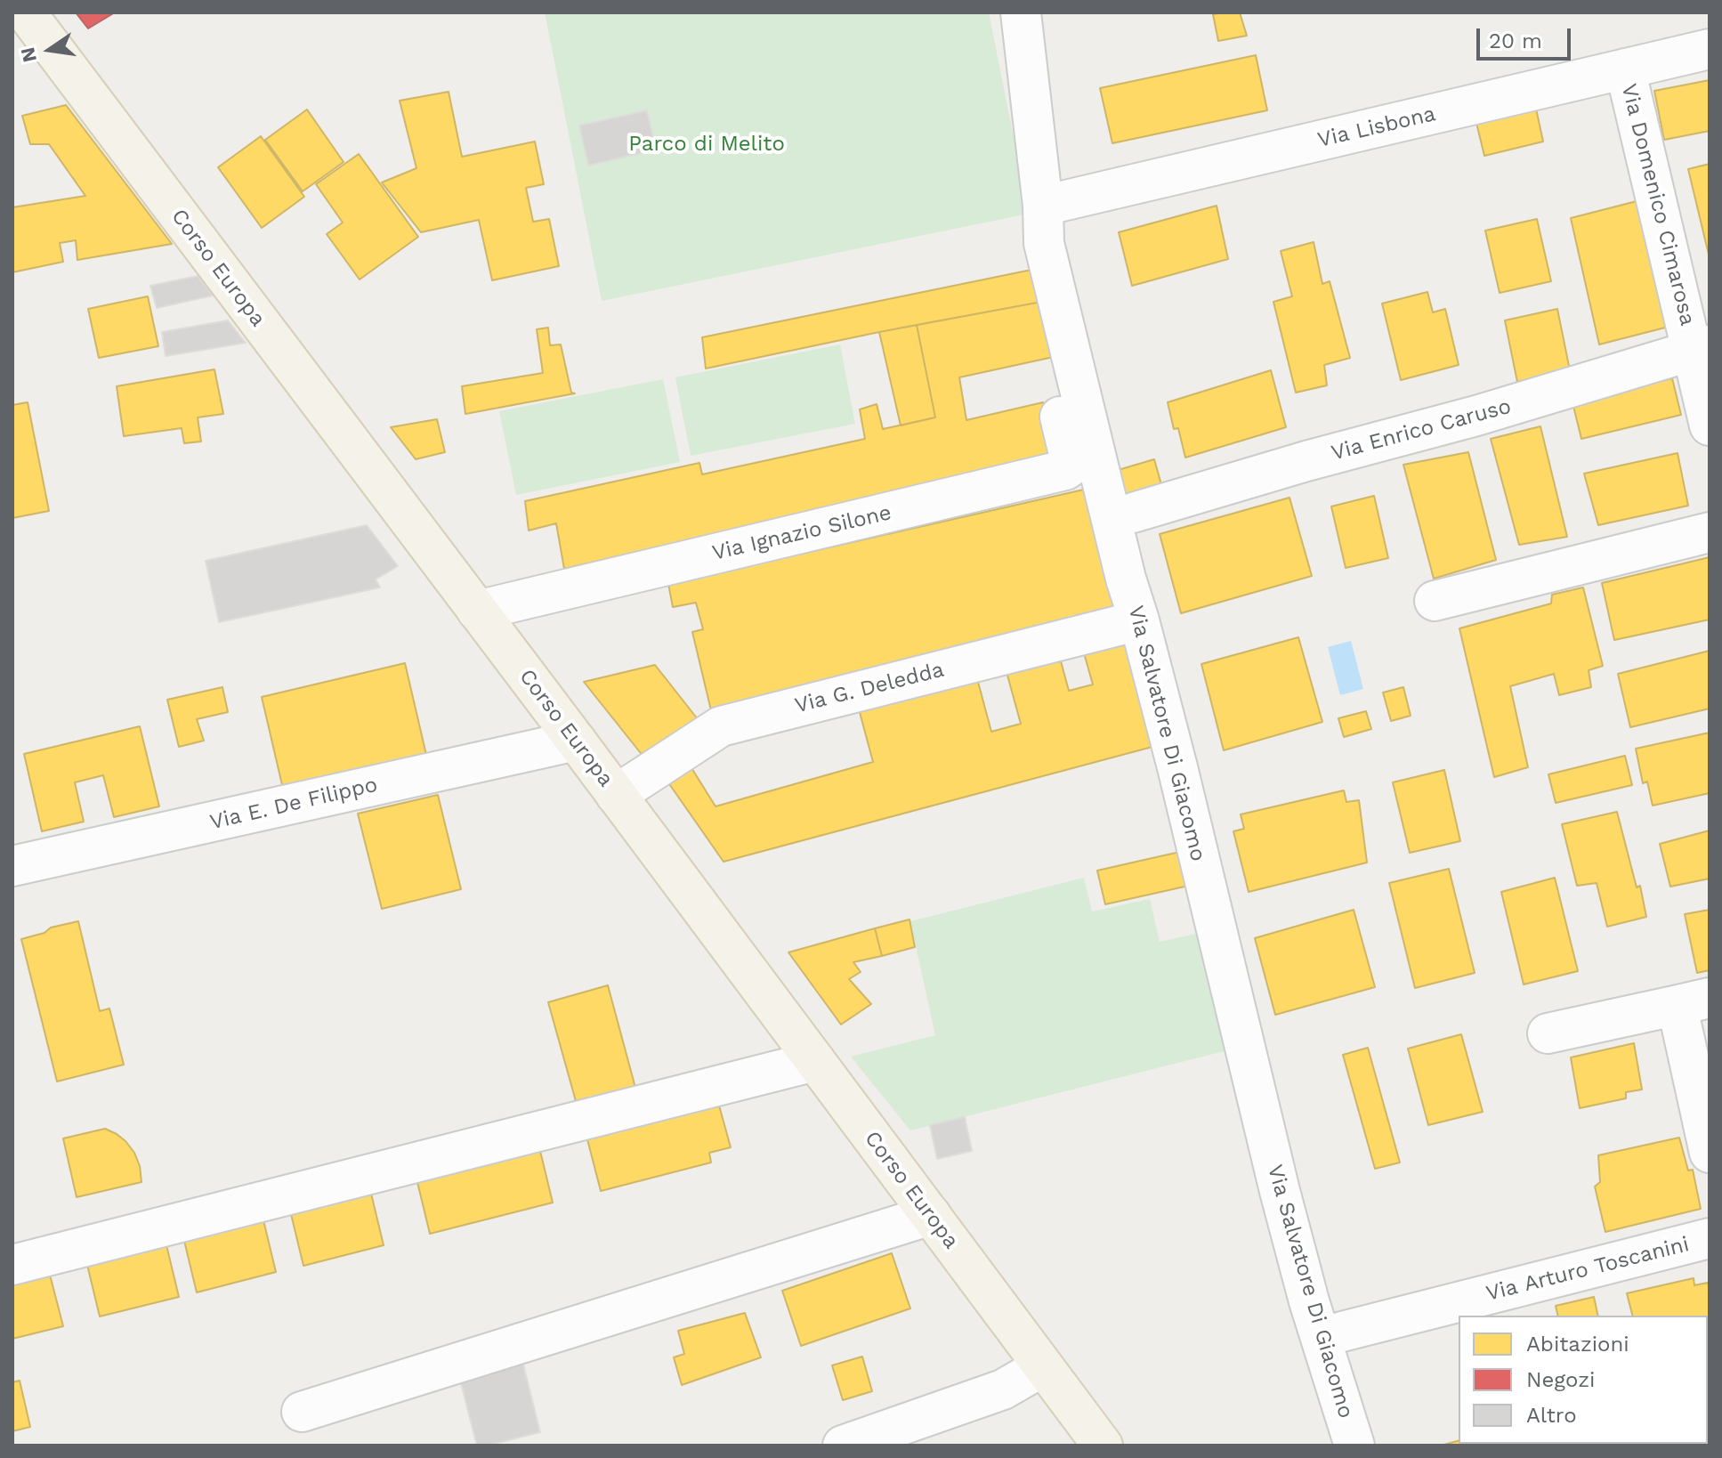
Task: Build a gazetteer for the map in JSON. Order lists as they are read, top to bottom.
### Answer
{
  "streets": {
    "main road": ["Corso Europa"],
    "street": [
      "Via Lisbona",
      "Via Domenico Cimarosa",
      "Via Enrico Caruso",
      "Via Ignazio Silone",
      "Via G. Deledda",
      "Via Salvatore Di Giacomo",
      "Via E. De Filippo",
      "Via Arturo Toscanini"
    ]
  },
  "crossings": [
    ["Via Lisbona", "Via Domenico Cimarosa"],
    ["Via Lisbona", "Via Salvatore Di Giacomo"],
    ["Via Domenico Cimarosa", "Via Enrico Caruso"],
    ["Corso Europa", "Via Ignazio Silone"],
    ["Corso Europa", "Via G. Deledda"],
    ["Corso Europa", "Via E. De Filippo"],
    ["Via G. Deledda", "Via Salvatore Di Giacomo"]
  ],
  "parks": ["Parco di Melito"],
  "legend": ["Abitazioni", "Negozi", "Altro"],
  "scale_bar": "20 m",
  "north": "left"
}
